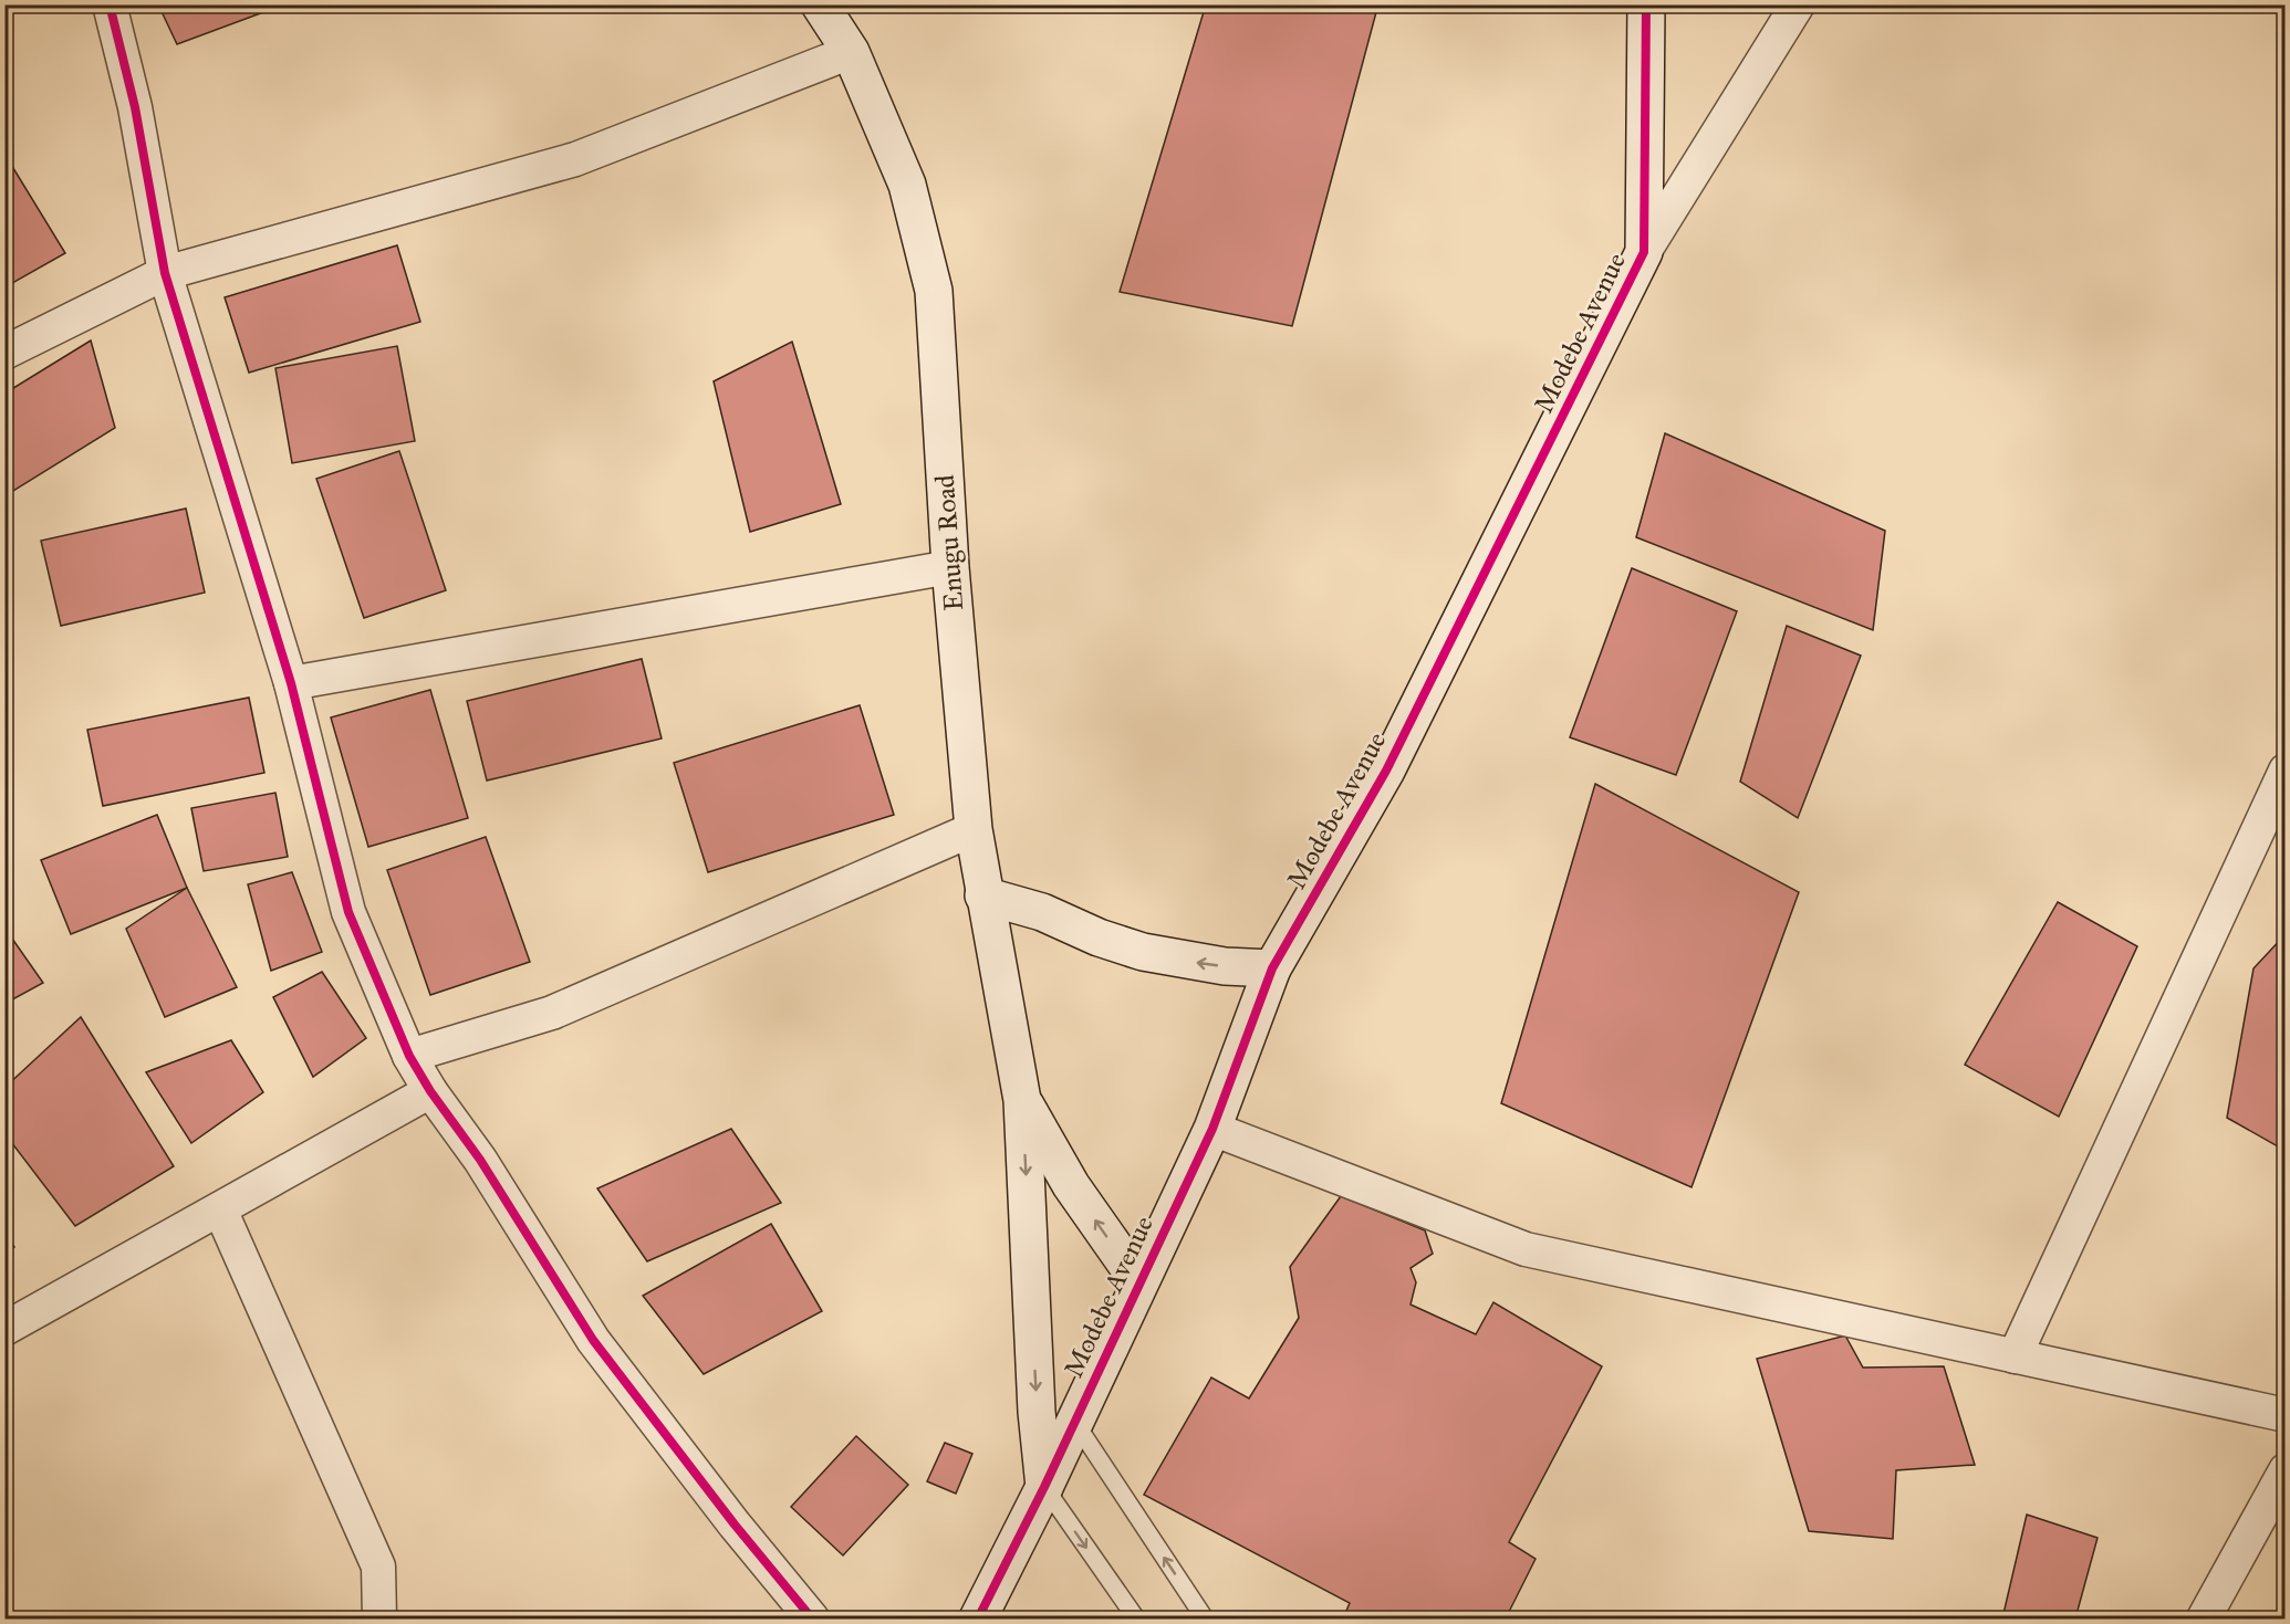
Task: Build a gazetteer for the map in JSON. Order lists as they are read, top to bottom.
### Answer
{
  "streets": {
    "street": ["Modebe Avenue", "Enugu Road"]
  }
}
